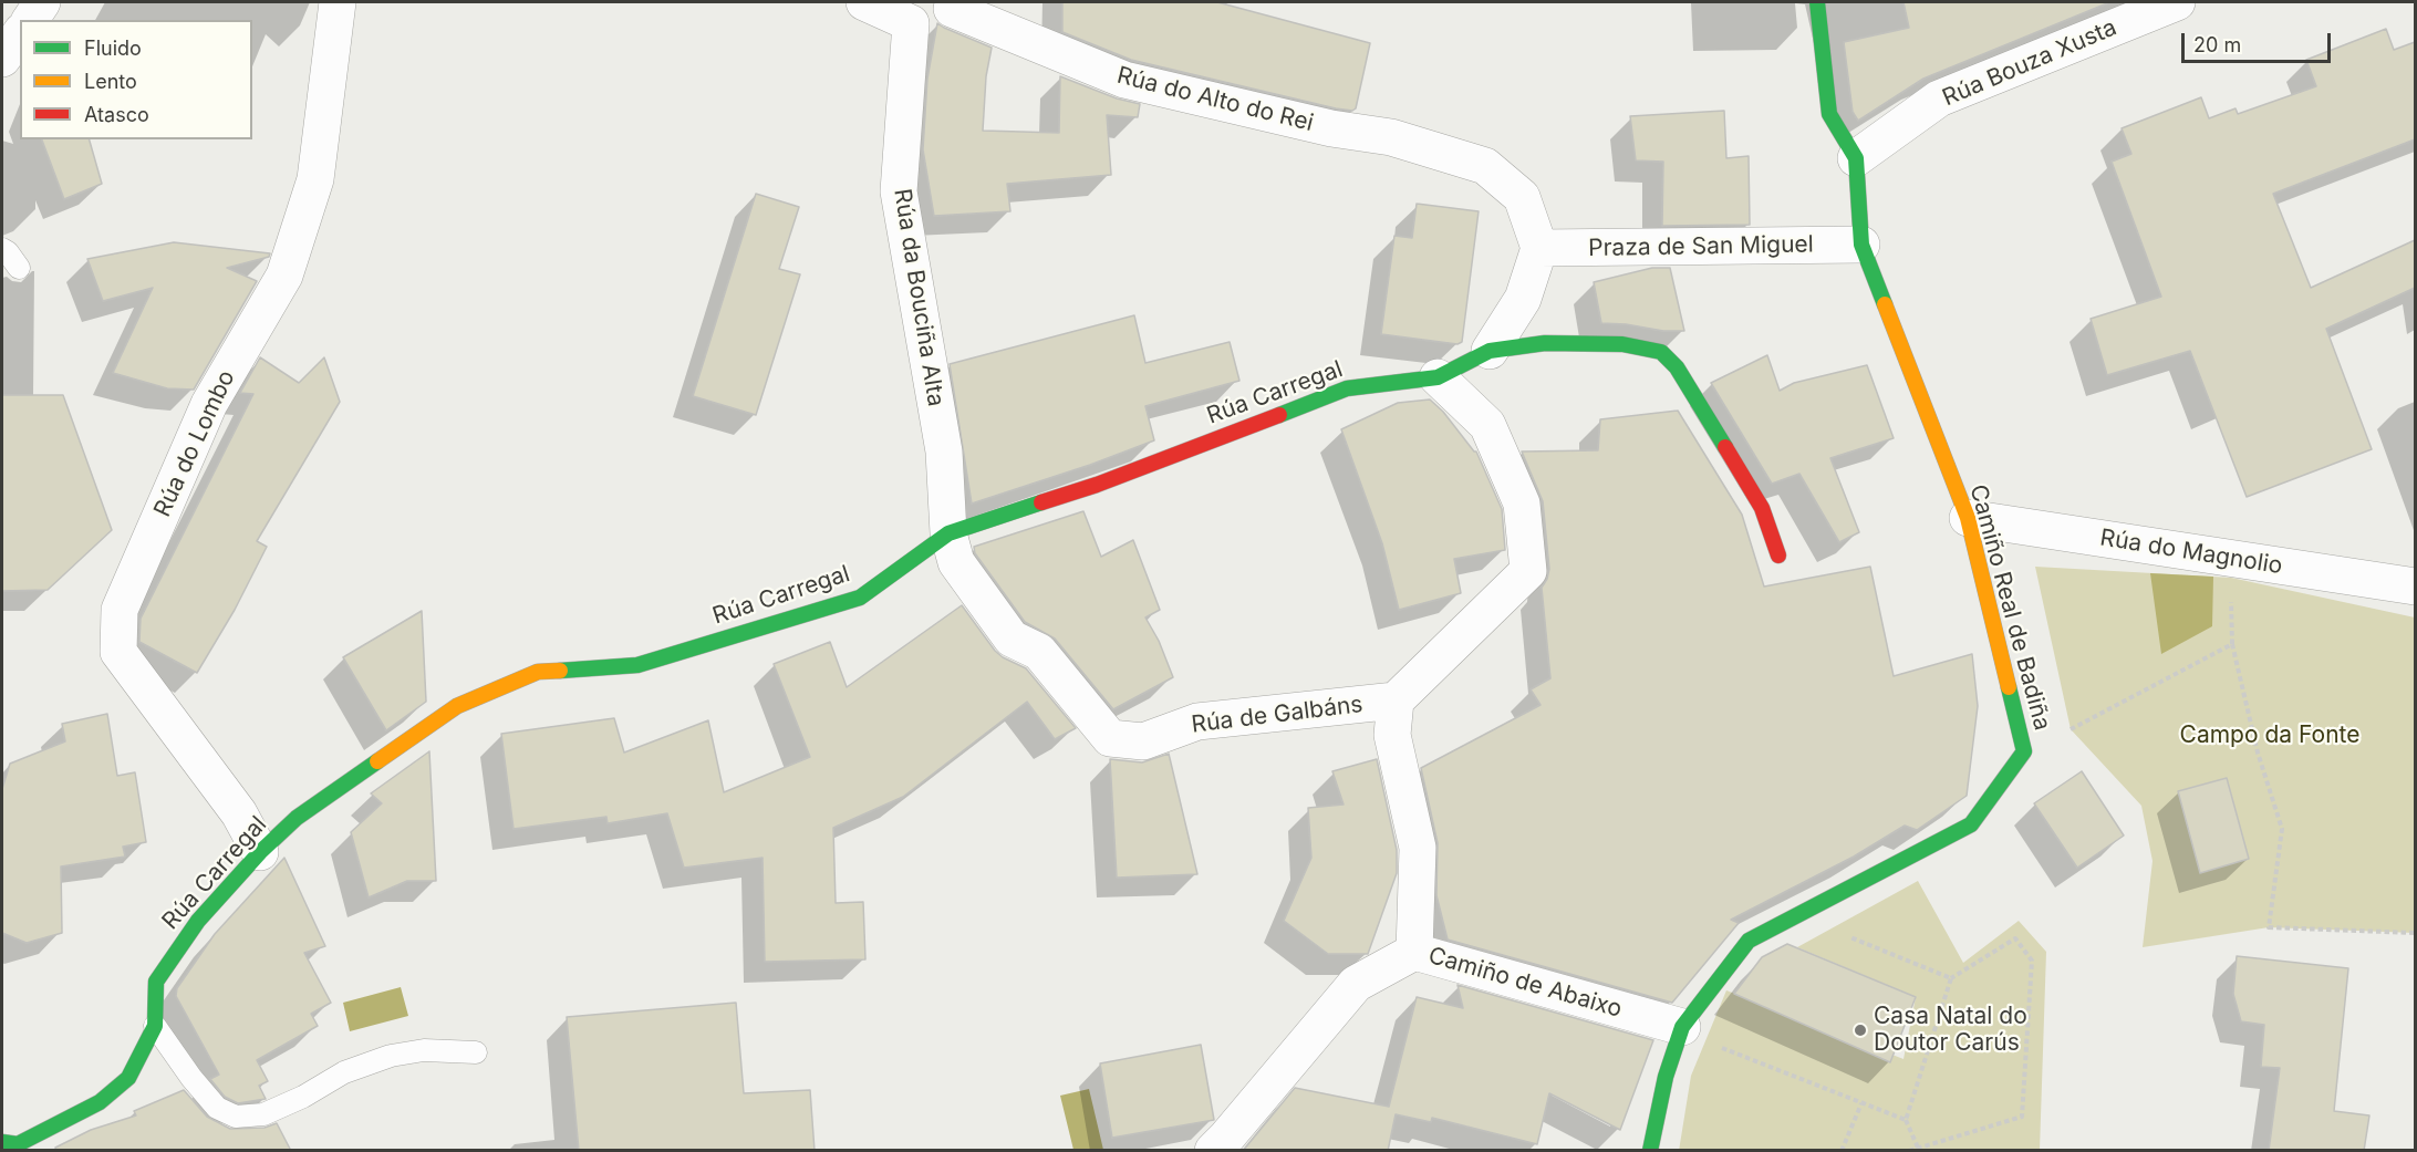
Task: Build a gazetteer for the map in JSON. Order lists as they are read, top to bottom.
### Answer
{
  "streets": {
    "street": [
      "Rúa Bouza Xusta",
      "Rúa do Alto do Rei",
      "Praza de San Miguel",
      "Rúa da Bouciña Alta",
      "Rúa Carregal",
      "Rúa do Lombo",
      "Rúa do Magnolio",
      "Camiño Real de Badiña",
      "Rúa de Galbáns",
      "Camiño de Abaixo"
    ]
  },
  "crossings": [
    ["Rúa Bouza Xusta", "Camiño Real de Badiña"],
    ["Rúa do Alto do Rei", "Praza de San Miguel"],
    ["Praza de San Miguel", "Camiño Real de Badiña"],
    ["Rúa da Bouciña Alta", "Rúa Carregal"],
    ["Rúa da Bouciña Alta", "Rúa de Galbáns"],
    ["Rúa Carregal", "Rúa do Lombo"],
    ["Rúa Carregal", "Rúa de Galbáns"],
    ["Rúa do Magnolio", "Camiño Real de Badiña"],
    ["Camiño Real de Badiña", "Camiño de Abaixo"],
    ["Rúa de Galbáns", "Camiño de Abaixo"]
  ],
  "parks": ["Campo da Fonte"],
  "places": ["Casa Natal do Doutor Carús"],
  "legend": ["Fluido", "Lento", "Atasco"],
  "scale_bar": "20 m"
}
